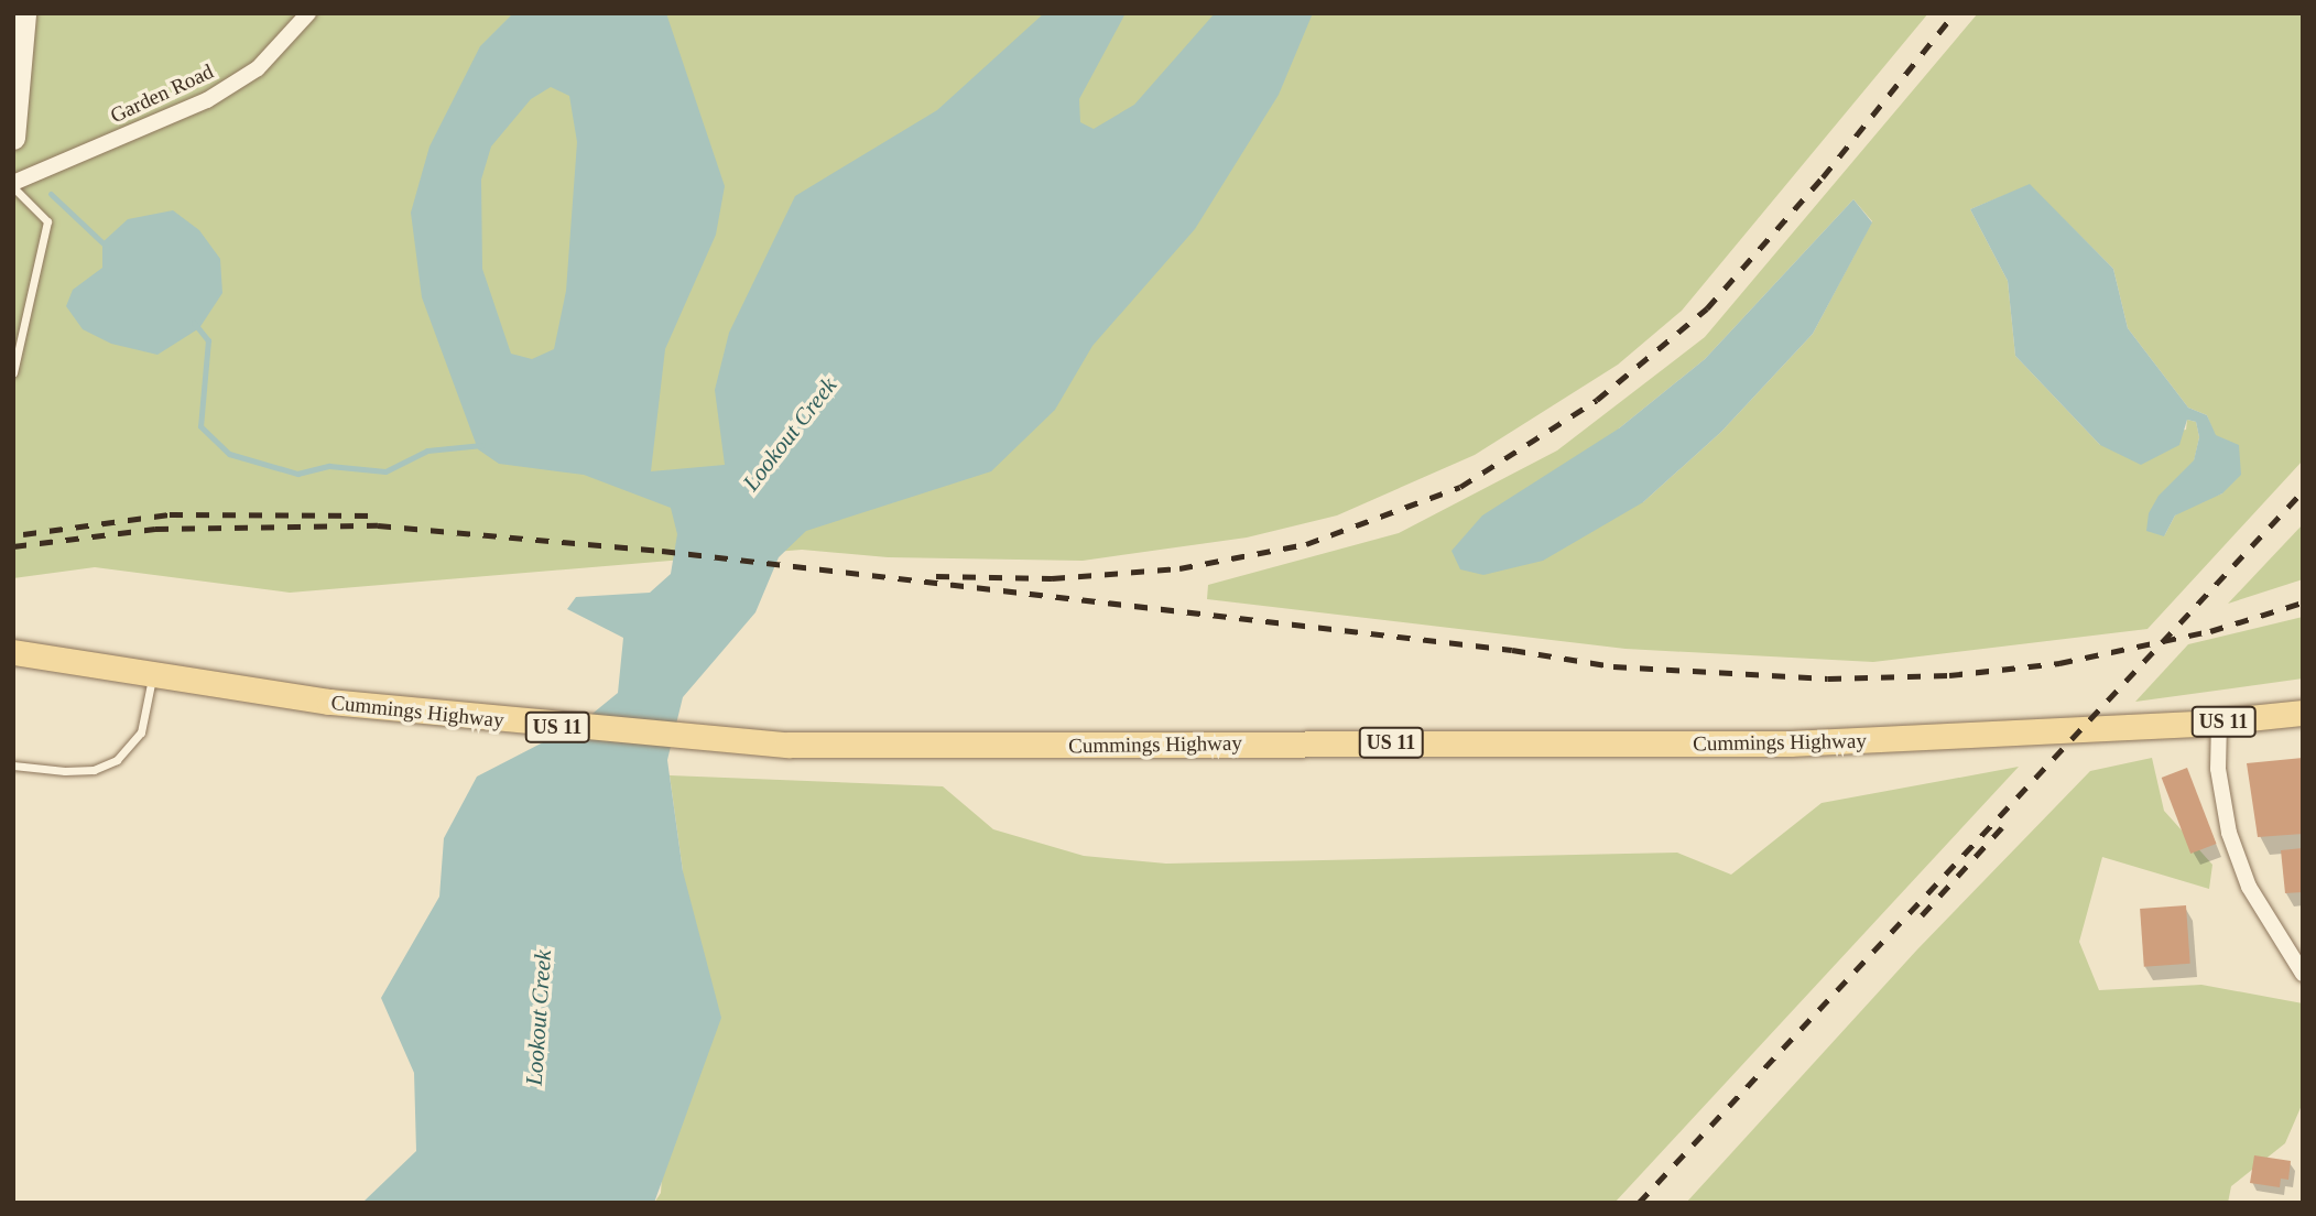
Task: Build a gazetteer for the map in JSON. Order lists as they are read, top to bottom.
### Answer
{
  "streets": {
    "main road": ["Cummings Highway", "US 11"],
    "street": ["Garden Road"]
  },
  "water": ["Lookout Creek"]
}
